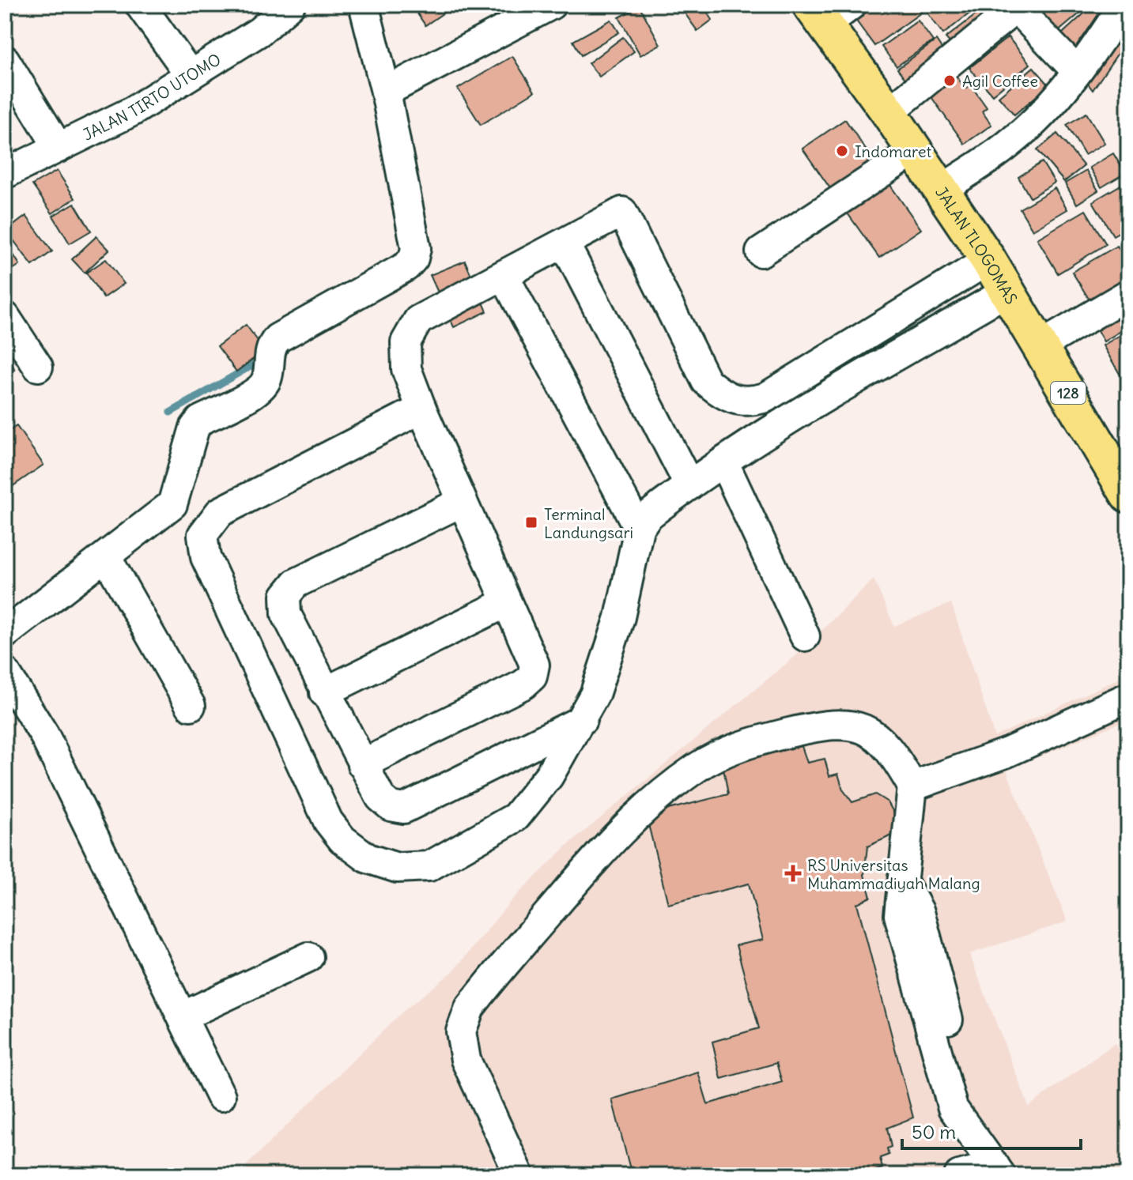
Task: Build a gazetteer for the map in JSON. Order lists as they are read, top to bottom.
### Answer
{
  "streets": {
    "main road": ["JALAN TLOGOMAS", "128"],
    "street": ["JALAN TIRTO UTOMO"]
  },
  "places": {
    "other": ["Agil Coffee", "Indomaret"],
    "transit": ["Terminal Landungsari"],
    "health": ["RS Universitas Muhammadiyah Malang"]
  },
  "scale_bar": "50 m"
}
